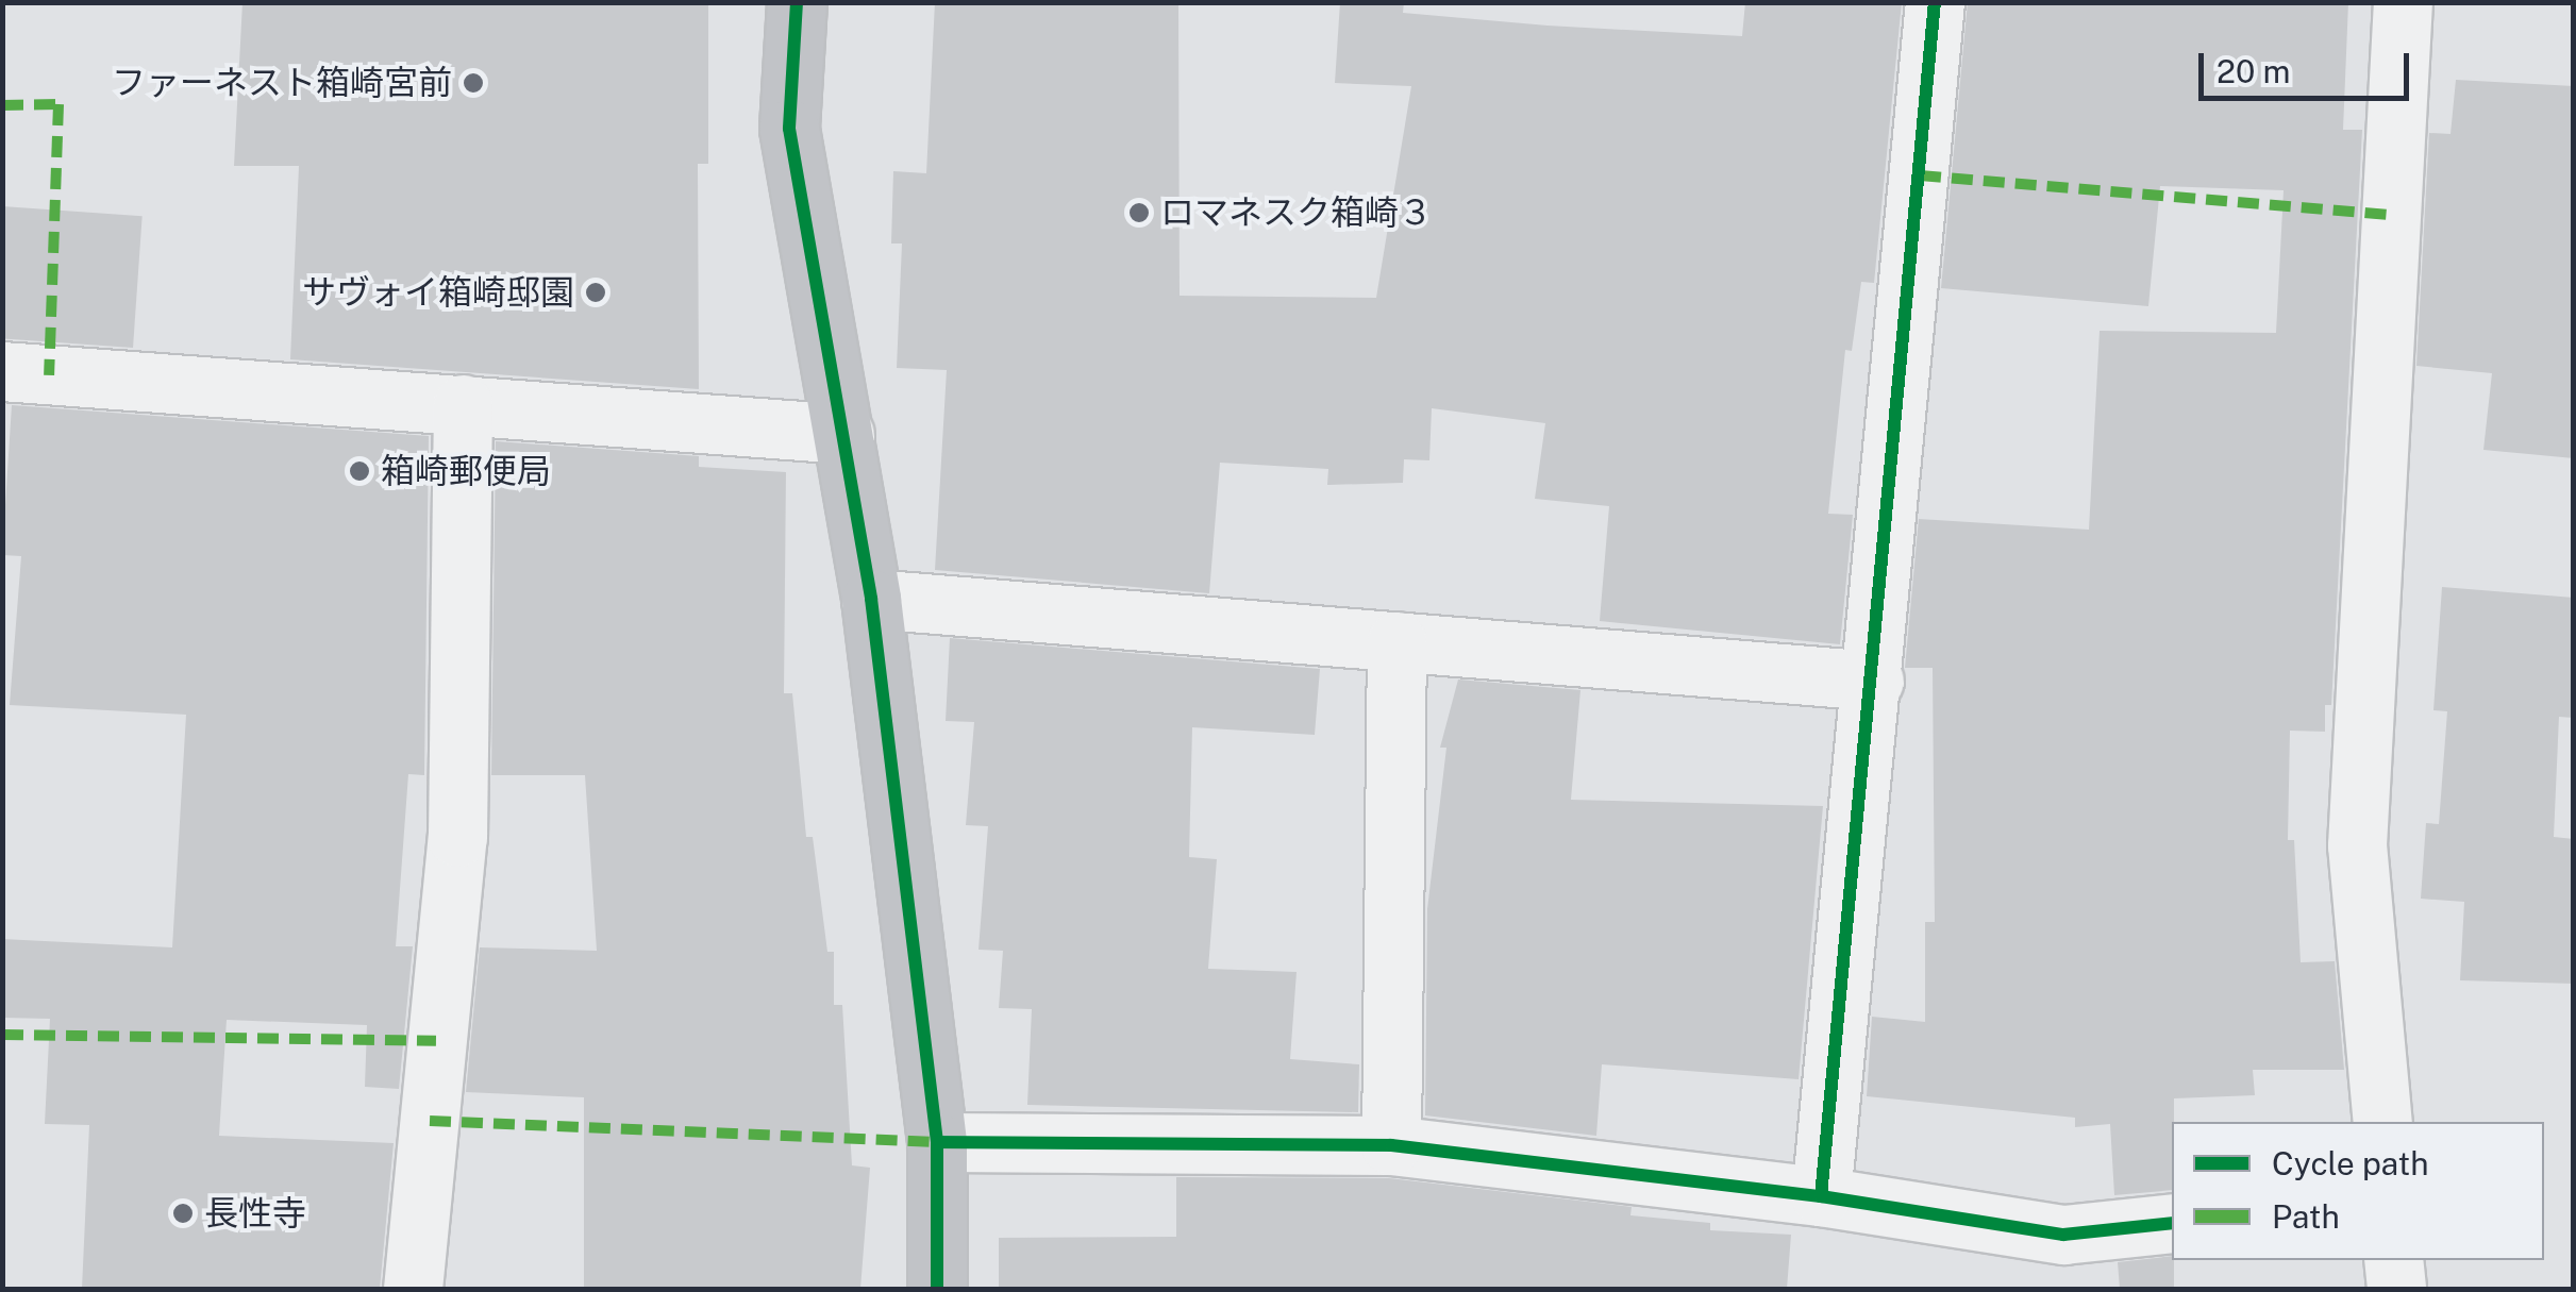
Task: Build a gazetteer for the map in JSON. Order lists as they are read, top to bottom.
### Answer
{
  "places": [
    "ファーネスト箱崎宮前",
    "ロマネスク箱崎３",
    "サヴォイ箱崎邸園",
    "箱崎郵便局",
    "長性寺"
  ],
  "legend": ["Cycle path", "Path"],
  "scale_bar": "20 m"
}
